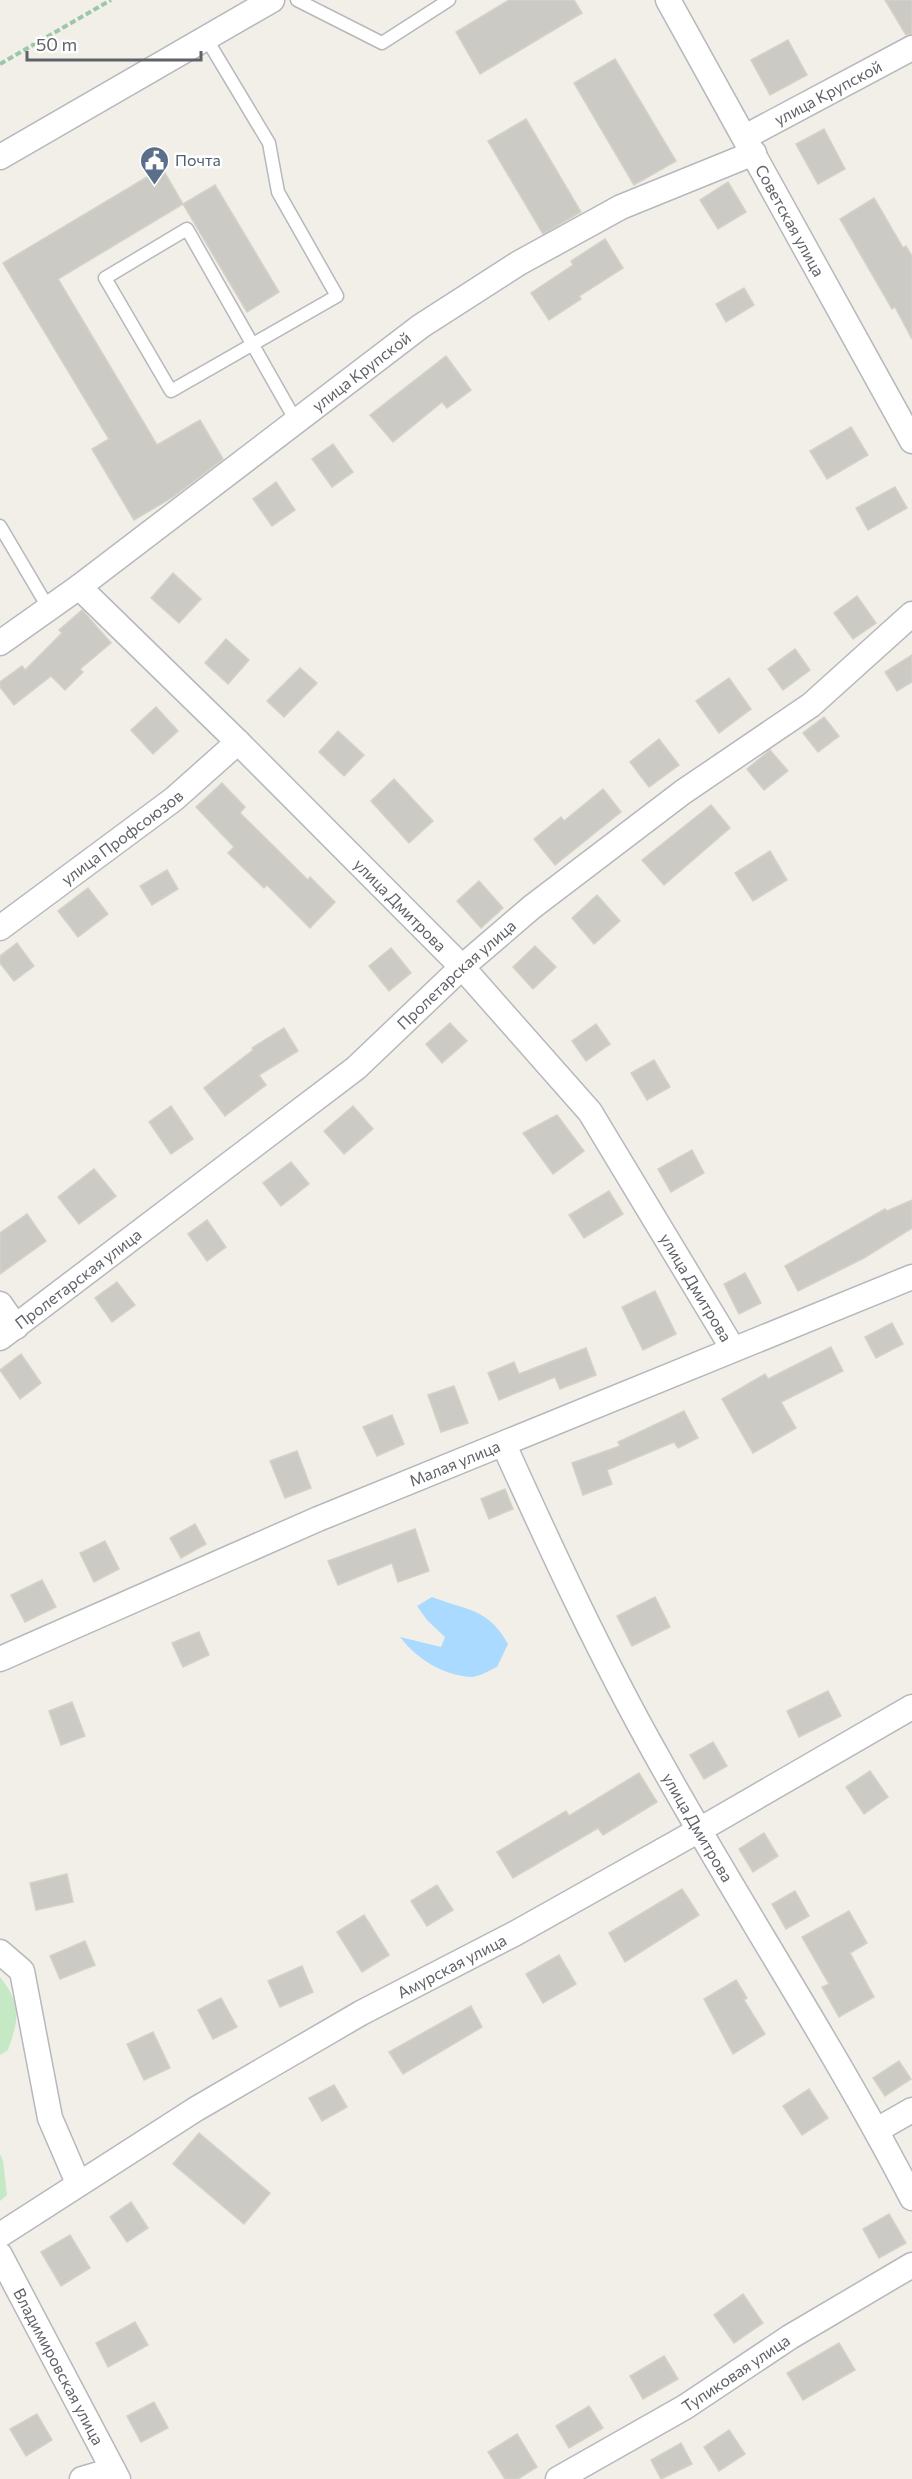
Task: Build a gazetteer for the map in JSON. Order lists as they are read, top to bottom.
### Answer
{
  "streets": {
    "street": [
      "улица Крупской",
      "Советская улица",
      "улица Профсоюзов",
      "улица Дмитрова",
      "Пролетарская улица",
      "Малая улица",
      "Амурская улица",
      "Владимировская улица",
      "Тупиковая улица"
    ]
  },
  "crossings": [
    ["улица Крупской", "Советская улица"],
    ["улица Крупской", "улица Дмитрова"],
    ["улица Профсоюзов", "улица Дмитрова"],
    ["улица Дмитрова", "Пролетарская улица"],
    ["улица Дмитрова", "Малая улица"],
    ["улица Дмитрова", "Амурская улица"]
  ],
  "places": {
    "public building": ["Почта"]
  },
  "scale_bar": "50 m"
}
